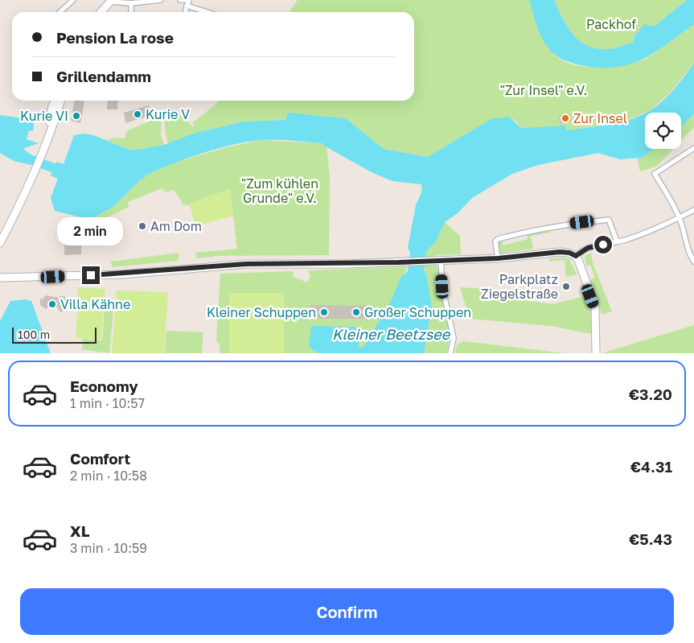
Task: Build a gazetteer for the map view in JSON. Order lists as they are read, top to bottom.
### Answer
{
  "water": ["Kleiner Beetzsee"],
  "parks": ["Packhof", "\"Zur Insel\" e.V.", "\"Zum kühlen Grunde\" e.V."],
  "places": [
    "Kurie V",
    "Kurie VI",
    "Zur Insel",
    "Am Dom",
    "Parkplatz Ziegelstraße",
    "Villa Kähne",
    "Kleiner Schuppen",
    "Großer Schuppen"
  ],
  "scale_bar": "100 m",
  "page": {
    "banner": ["Pension La rose", "Grillendamm"],
    "bubble": "2 min",
    "scale": "100 m",
    "list": [
      {
        "name": "Economy",
        "note": "1 min · 10:57",
        "value": "€3.20"
      },
      {
        "name": "Comfort",
        "note": "2 min · 10:58",
        "value": "€4.31"
      },
      {
        "name": "XL",
        "note": "3 min · 10:59",
        "value": "€5.43"
      }
    ],
    "buttons": "Confirm"
  }
}
